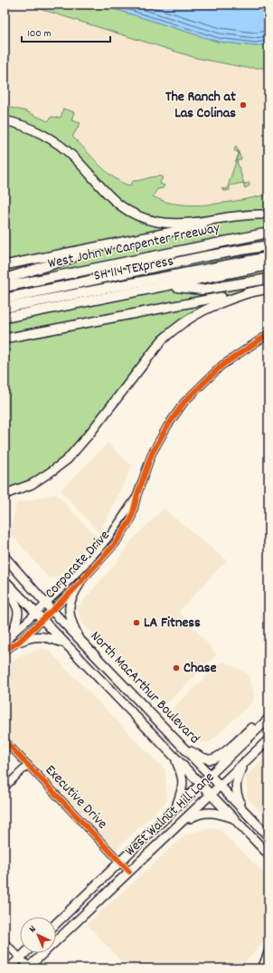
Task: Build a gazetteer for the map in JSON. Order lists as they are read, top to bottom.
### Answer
{
  "streets": {
    "highway": ["West John W Carpenter Freeway", "SH 114 TEXpress"],
    "main road": ["North MacArthur Boulevard", "West Walnut Hill Lane"],
    "street": ["Corporate Drive", "Executive Drive"]
  },
  "crossings": [
    ["Corporate Drive", "North MacArthur Boulevard"],
    ["North MacArthur Boulevard", "West Walnut Hill Lane"],
    ["Executive Drive", "West Walnut Hill Lane"]
  ],
  "places": ["The Ranch at Las Colinas", "LA Fitness", "Chase"],
  "scale_bar": "100 m",
  "north": "top left"
}
